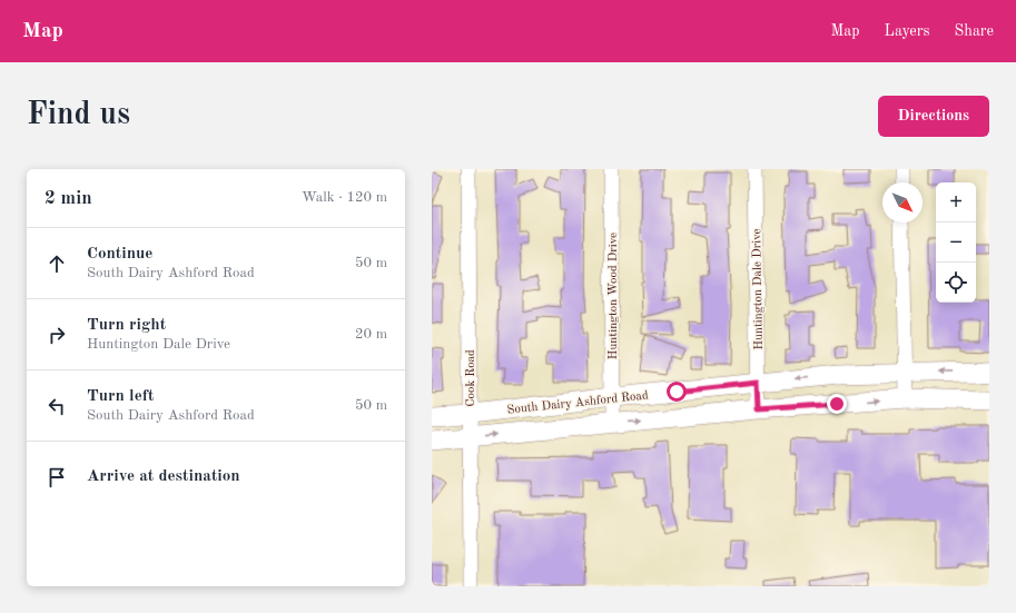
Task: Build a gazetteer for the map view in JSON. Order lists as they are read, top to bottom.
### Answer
{
  "streets": {
    "main road": ["South Dairy Ashford Road"],
    "street": ["Huntington Dale Drive", "Huntington Wood Drive", "Cook Road"]
  },
  "crossings": [
    ["Huntington Dale Drive", "South Dairy Ashford Road"],
    ["Huntington Wood Drive", "South Dairy Ashford Road"],
    ["Cook Road", "South Dairy Ashford Road"]
  ],
  "north": "bottom right",
  "page": {
    "header": "Map",
    "nav": ["Map", "Layers", "Share"],
    "buttons": "Directions",
    "title": "Find us",
    "heading": ["2 min", "Walk · 120 m"],
    "map_buttons": ["+", "−"],
    "list": [
      ["Continue", "South Dairy Ashford Road", "50 m"],
      ["Turn right", "Huntington Dale Drive", "20 m"],
      ["Turn left", "South Dairy Ashford Road", "50 m"],
      "Arrive at destination"
    ]
  }
}
